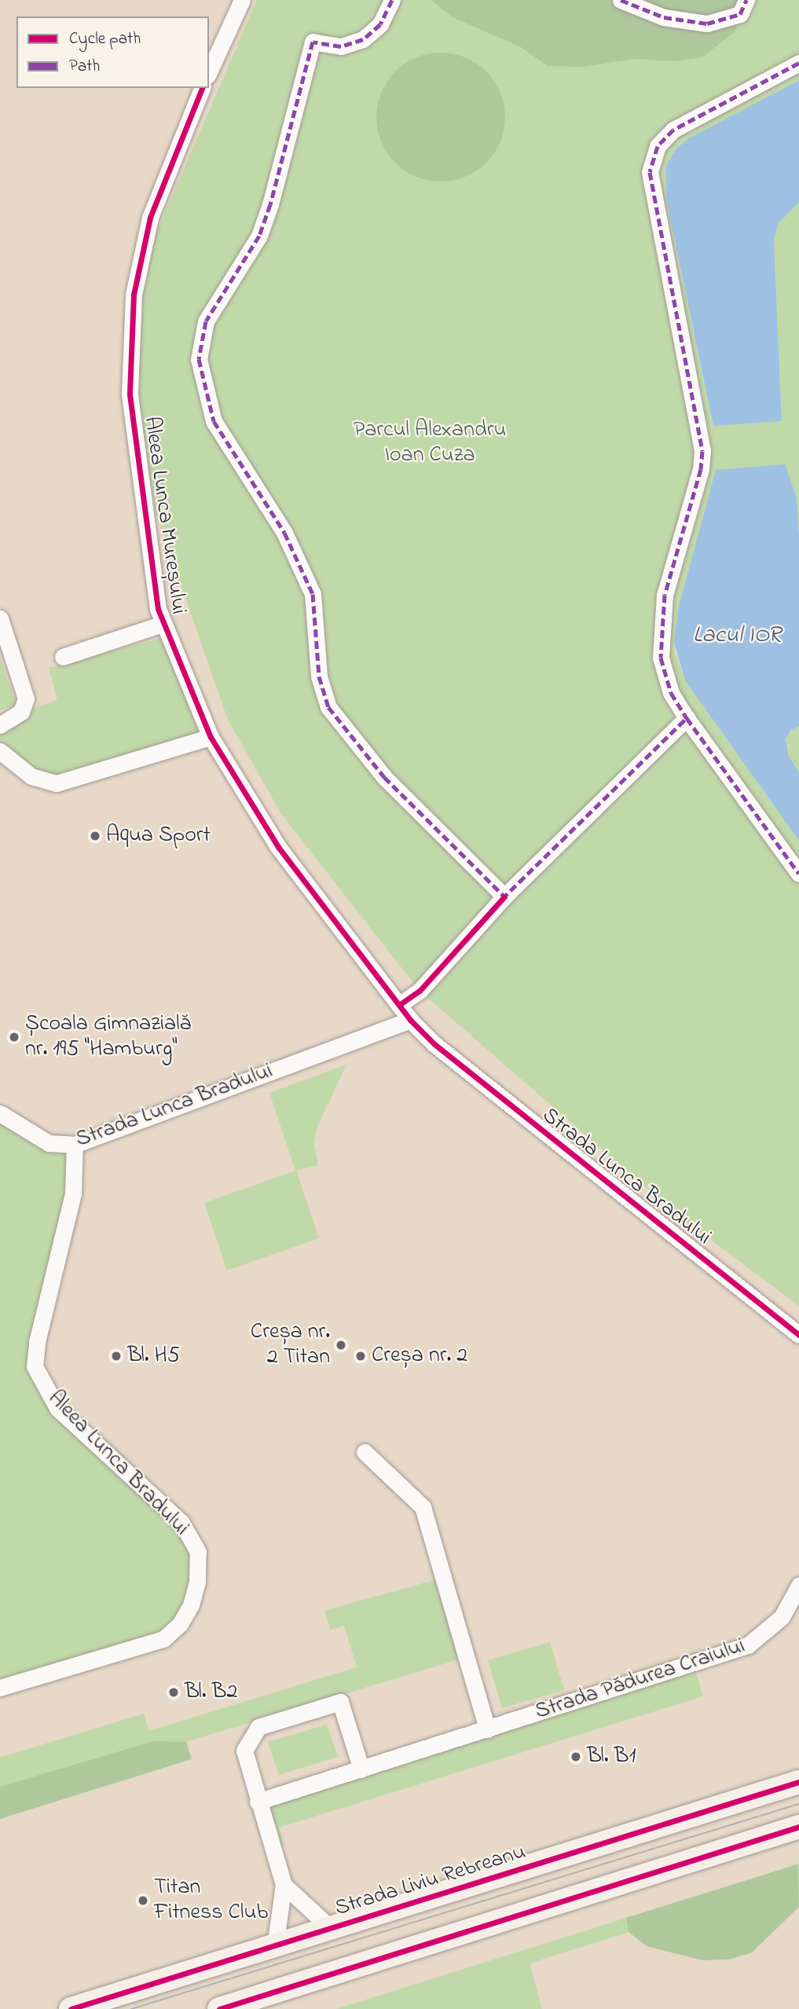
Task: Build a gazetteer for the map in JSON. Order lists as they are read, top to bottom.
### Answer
{
  "streets": {
    "main road": ["Strada Liviu Rebreanu"],
    "street": [
      "Aleea Lunca Mureșului",
      "Strada Lunca Bradului",
      "Aleea Lunca Bradului",
      "Strada Pădurea Craiului"
    ]
  },
  "crossings": [
    ["Aleea Lunca Mureșului", "Strada Lunca Bradului"],
    ["Strada Lunca Bradului", "Aleea Lunca Bradului"]
  ],
  "water": ["Lacul IOR"],
  "parks": ["Parcul Alexandru Ioan Cuza"],
  "places": [
    "Aqua Sport",
    "Școala Gimnazială nr. 195 \"Hamburg\"",
    "Creșa nr. 2 Titan",
    "Bl. H5",
    "Creșa nr. 2",
    "Bl. B2",
    "Bl. B1",
    "Titan Fitness Club"
  ],
  "legend": ["Cycle path", "Path"]
}
